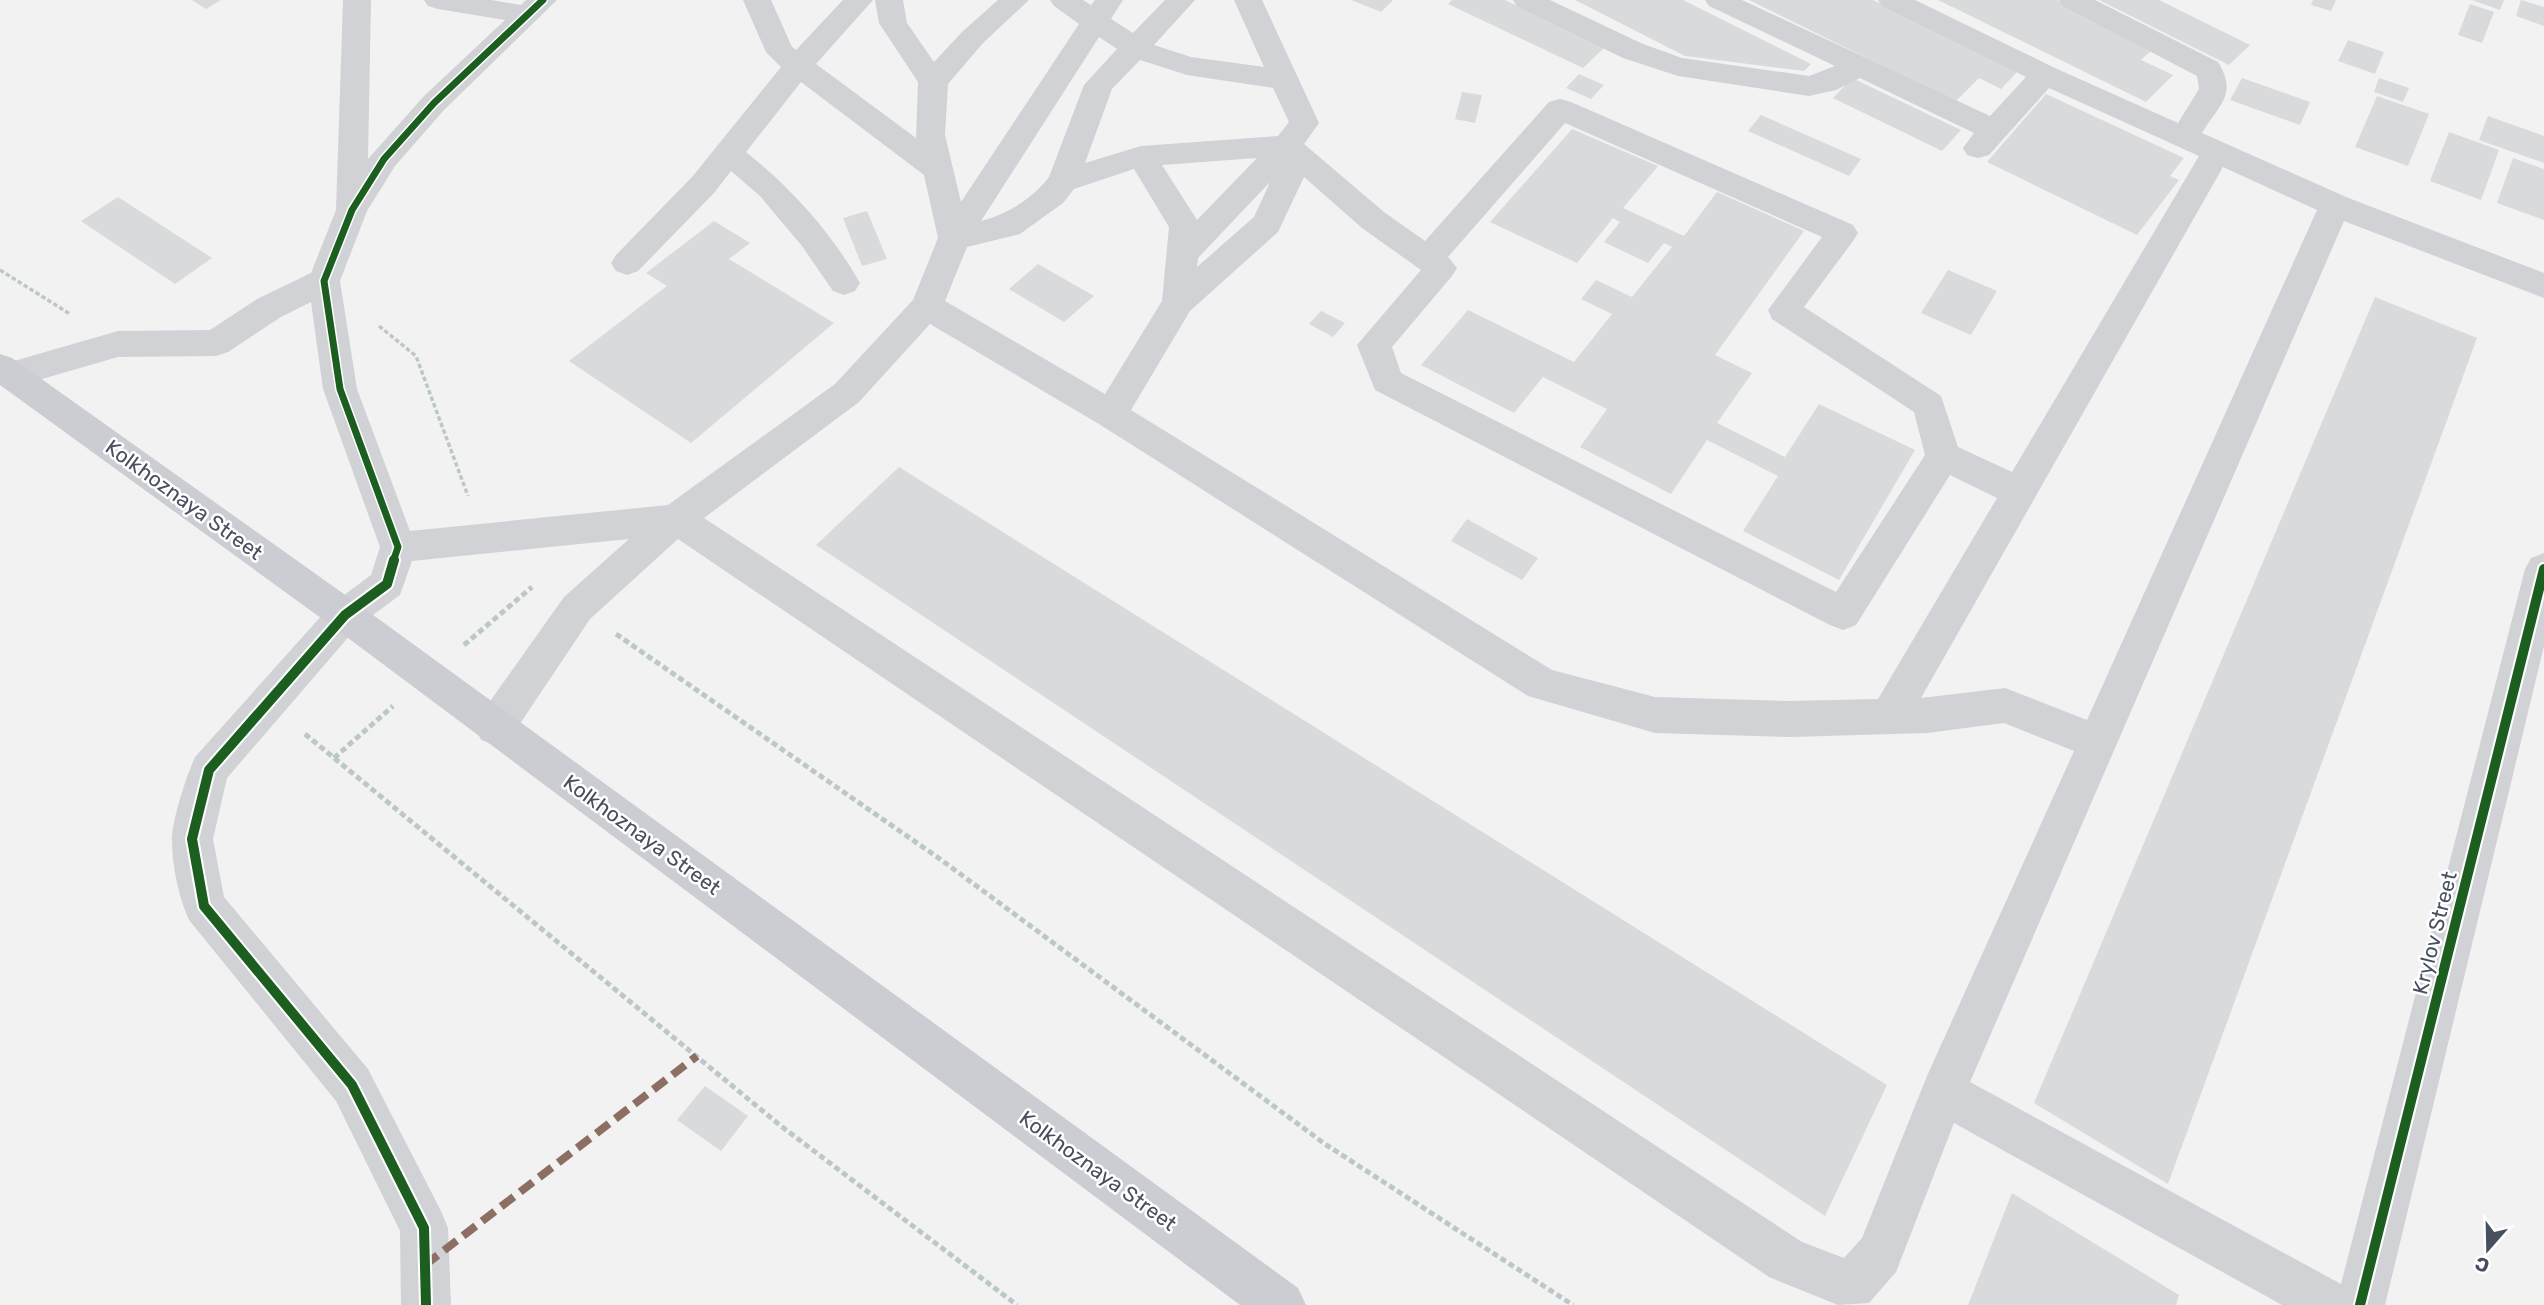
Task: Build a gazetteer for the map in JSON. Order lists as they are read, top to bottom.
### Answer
{
  "streets": {
    "main road": ["Kolkhoznaya Street"],
    "street": ["Krylov Street"]
  },
  "north": "bottom"
}
